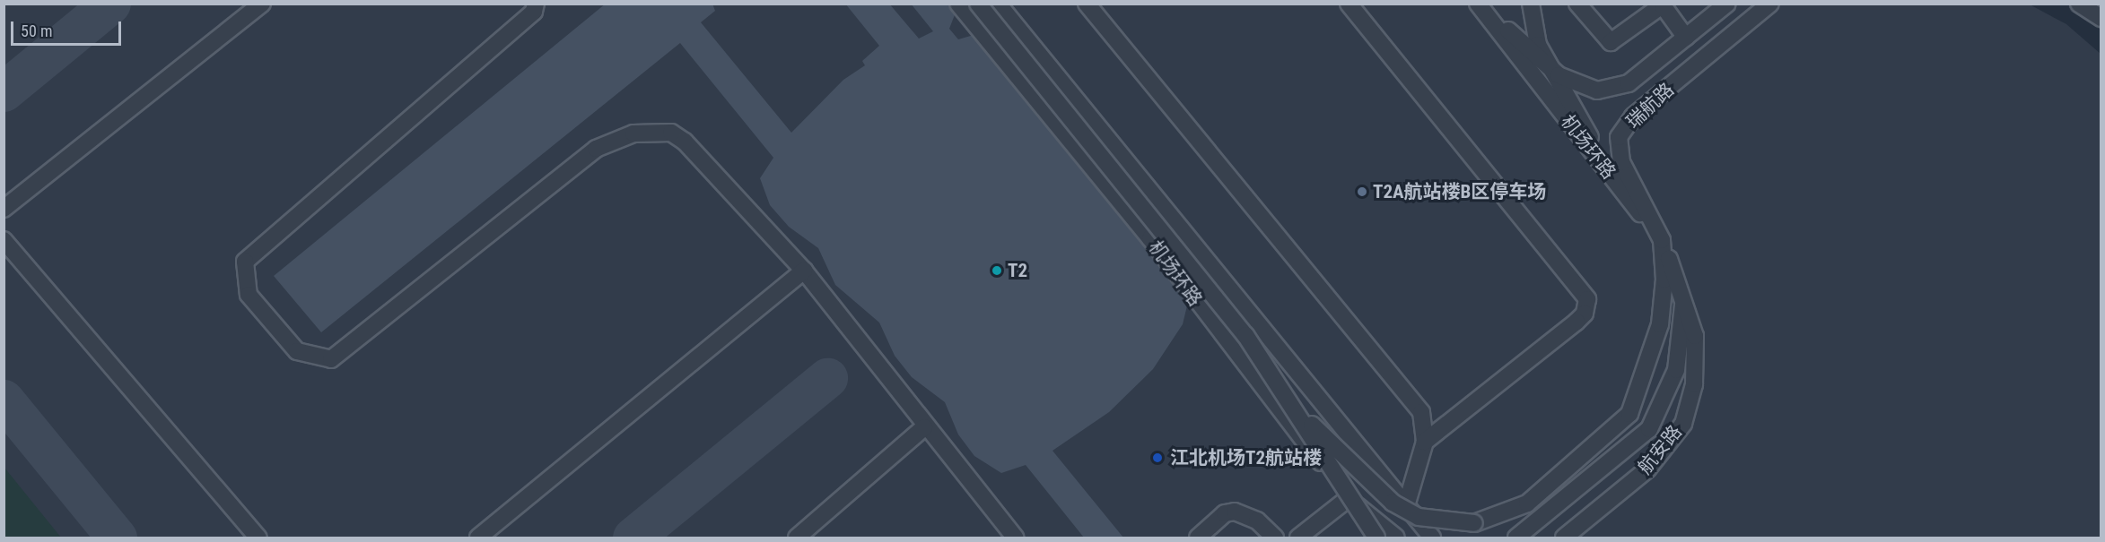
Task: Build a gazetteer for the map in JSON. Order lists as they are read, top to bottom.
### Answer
{
  "streets": {
    "street": ["瑞航路", "机场环路", "航安路"]
  },
  "crossings": [
    ["瑞航路", "机场环路"],
    ["机场环路", "航安路"]
  ],
  "places": ["T2A航站楼B区停车场", "T2", "江北机场T2航站楼"],
  "scale_bar": "50 m"
}
